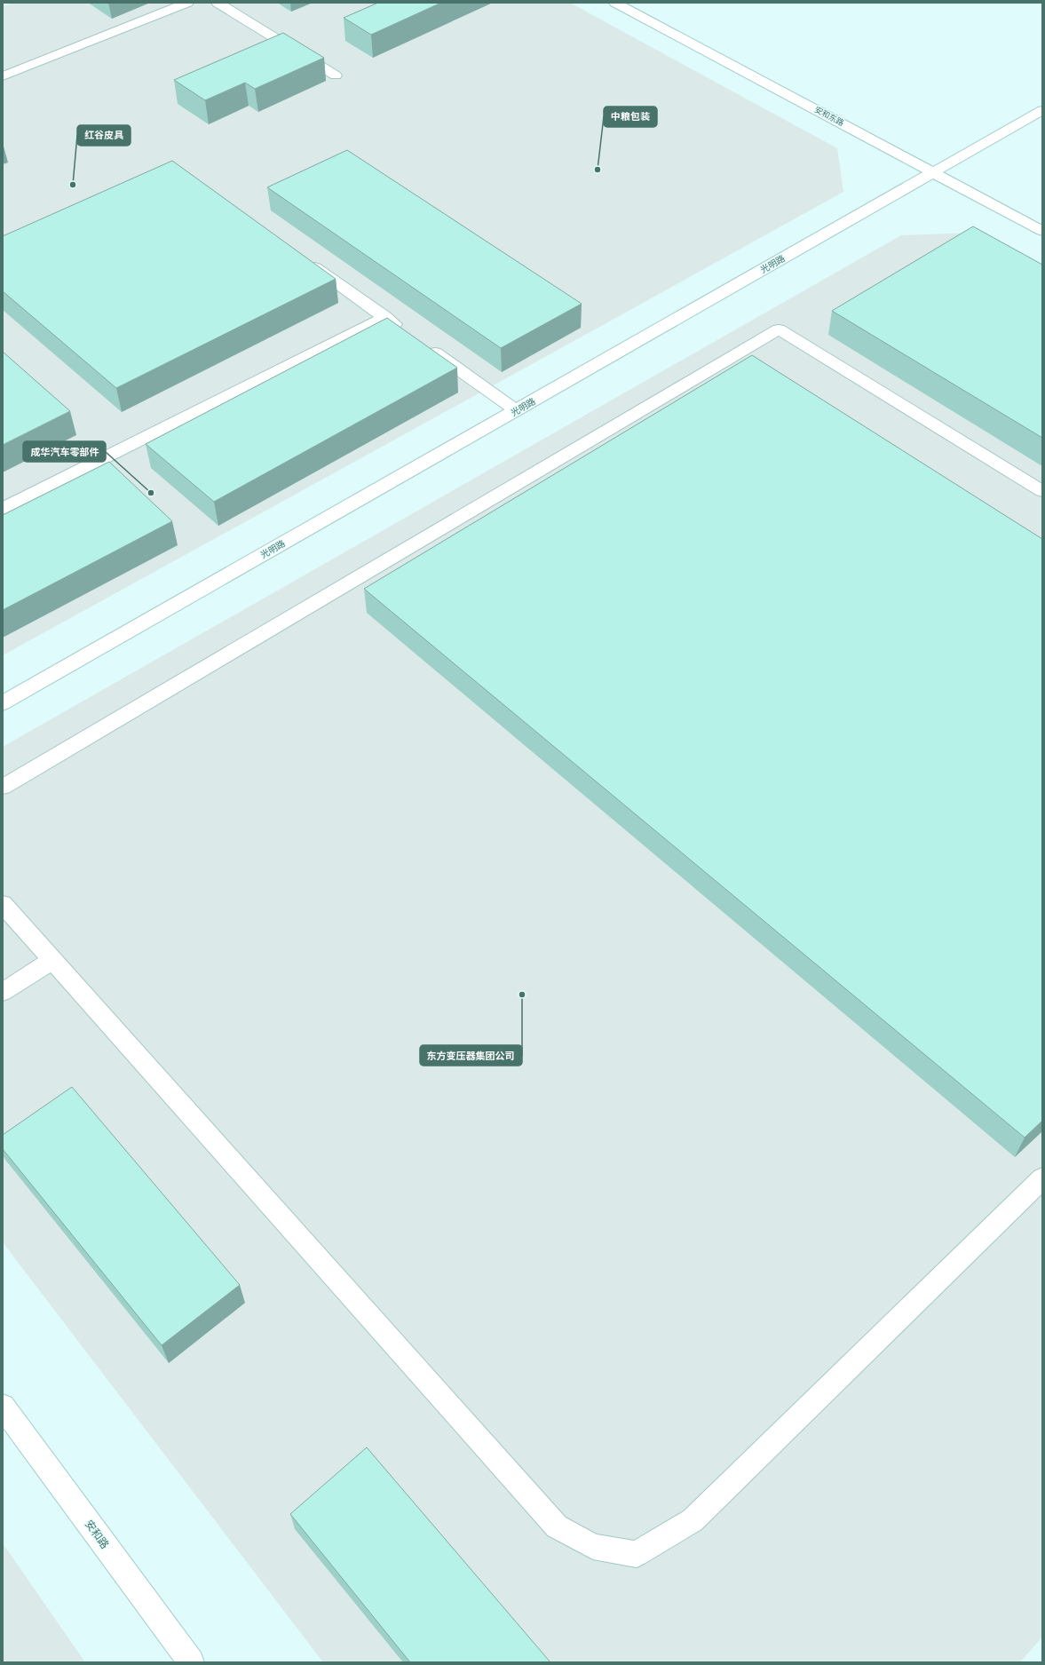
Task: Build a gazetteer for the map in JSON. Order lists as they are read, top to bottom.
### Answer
{
  "streets": {
    "street": ["安和东路", "光明路", "安和路"]
  },
  "crossings": [
    ["安和东路", "光明路"]
  ],
  "places": [
    "中粮包装",
    "红谷皮具",
    "成华汽车零部件",
    "东方变压器集团公司"
  ]
}
